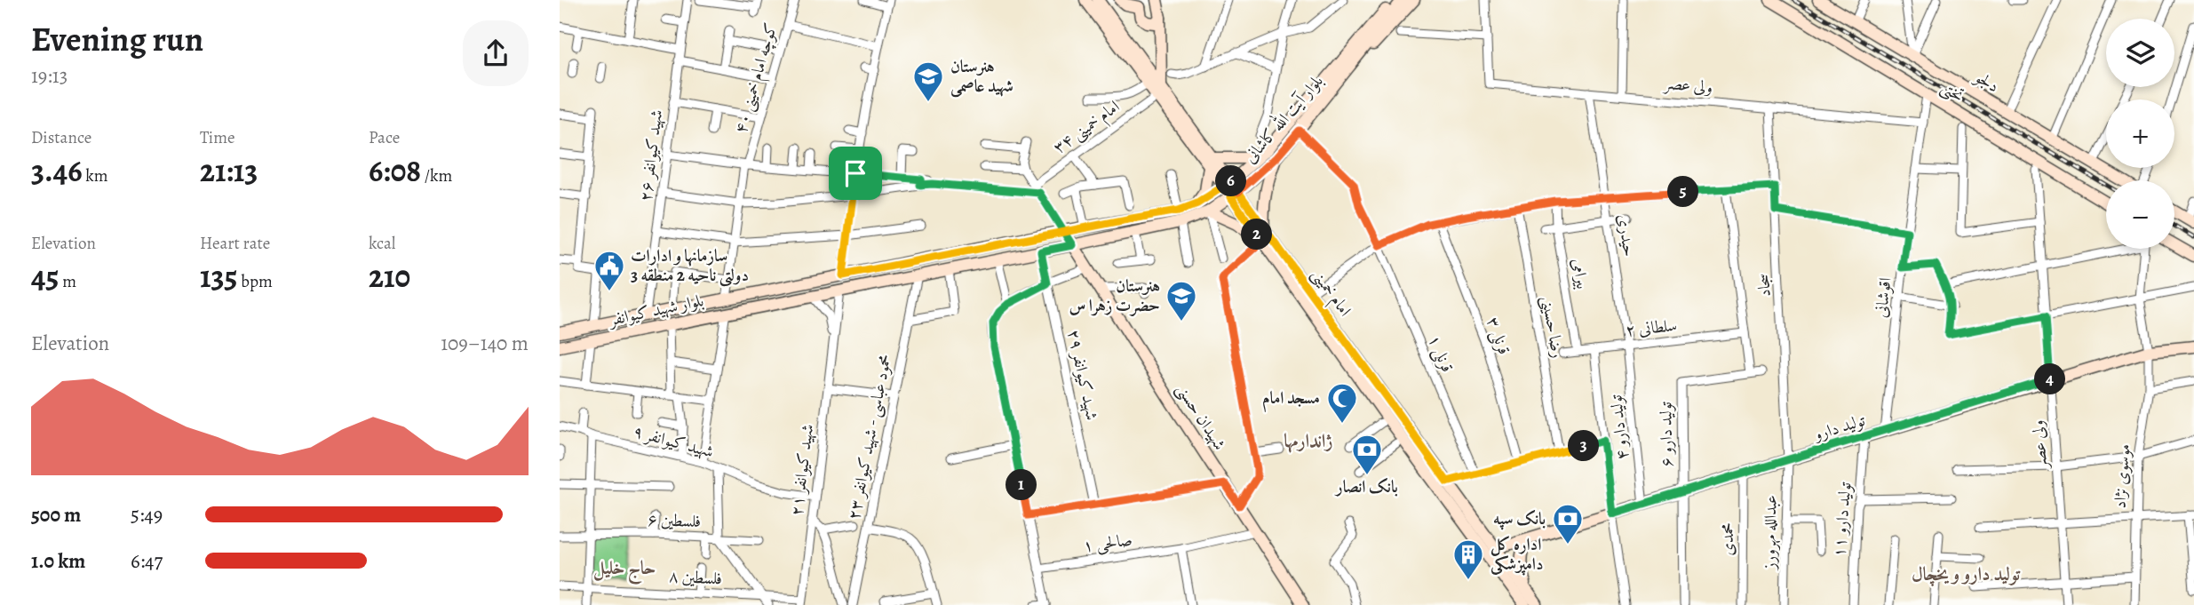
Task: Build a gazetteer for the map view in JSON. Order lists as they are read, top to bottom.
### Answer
{
  "streets": {
    "main road": [
      "دلجو",
      "تختی",
      "بلوار آیت الله کاشانی",
      "امام خمینی",
      "بلوار شهید کیوانفر",
      "شهیدان حسنی",
      "تولید دارو"
    ],
    "street": [
      "کوچه امام خمینی ۴۰",
      "ولی عصر",
      "امام خمینی ۳۴",
      "شهید کیوانفر ۲۶",
      "حیدری",
      "بیرامی",
      "سجاد",
      "اقوشانی",
      "رضا حسینی",
      "۲ سلطانی",
      "قرنلی ۳",
      "قرنلی ۱",
      "شهید کیوانفر ۲۹",
      "تولید دارو ۴",
      "تولید دارو ۶",
      "محمود عباسی - شهید کیوانفر ۲۳",
      "شهید کیوانفر ۹",
      "شهید کیوانفر ۲۱",
      "موسوی نژاد",
      "تولید دارو ۱۱",
      "فلسطین ۶",
      "عبدالله مهرورز",
      "محمدی",
      "صالحی ۱",
      "فلسطین ۸"
    ]
  },
  "crossings": [
    ["کوچه امام خمینی ۴۰", "بلوار شهید کیوانفر"],
    ["ولی عصر", "حیدری"],
    ["ولی عصر", "سجاد"],
    ["ولی عصر", "اقوشانی"],
    ["ولی عصر", "تولید دارو"],
    ["ولی عصر", "موسوی نژاد"],
    ["تختی", "اقوشانی"],
    ["بلوار آیت الله کاشانی", "امام خمینی"],
    ["بلوار آیت الله کاشانی", "بلوار شهید کیوانفر"],
    ["بلوار آیت الله کاشانی", "قرنلی ۱"],
    ["امام خمینی ۳۴", "امام خمینی"],
    ["شهید کیوانفر ۲۶", "بلوار شهید کیوانفر"],
    ["حیدری", "۲ سلطانی"],
    ["حیدری", "تولید دارو ۴"],
    ["بیرامی", "۲ سلطانی"],
    ["سجاد", "تولید دارو"],
    ["سجاد", "عبدالله مهرورز"],
    ["امام خمینی", "بلوار شهید کیوانفر"],
    ["امام خمینی", "تولید دارو"],
    ["اقوشانی", "تولید دارو"],
    ["بلوار شهید کیوانفر", "شهید کیوانفر ۲۹"],
    ["بلوار شهید کیوانفر", "شهیدان حسنی"],
    ["بلوار شهید کیوانفر", "محمود عباسی - شهید کیوانفر ۲۳"],
    ["بلوار شهید کیوانفر", "شهید کیوانفر ۲۱"],
    ["۲ سلطانی", "تولید دارو ۴"],
    ["شهیدان حسنی", "صالحی ۱"],
    ["تولید دارو ۴", "تولید دارو"],
    ["تولید دارو", "تولید دارو ۶"],
    ["تولید دارو", "موسوی نژاد"],
    ["تولید دارو", "تولید دارو ۱۱"],
    ["تولید دارو", "عبدالله مهرورز"],
    ["تولید دارو", "محمدی"],
    ["شهید کیوانفر ۹", "شهید کیوانفر ۲۱"],
    ["شهید کیوانفر ۲۱", "فلسطین ۸"]
  ],
  "districts": ["ژاندارمها", "حاج خلیل", "تولید دارو و یخچال"],
  "places": {
    "school or university": ["هنرستان شهید عاصمی", "هنرستان حضرت زهرا س"],
    "public building": ["سازمانها و ادارات دولتی ناحیه 2 منطقه 3"],
    "mosque": ["مسجد امام"],
    "bank": ["بانک انصار", "بانک سپه"],
    "building": ["اداره کل دامپزشکی"]
  },
  "page": {
    "heading": ["Evening run", "19:13"],
    "map_buttons": ["+", "−"],
    "stats": [
      ["Distance", "3.46 km"],
      ["Time", "21:13"],
      ["Pace", "6:08 /km"],
      ["Elevation", "45 m"],
      ["Heart rate", "135 bpm"],
      ["kcal", "210"]
    ],
    "pins": [
      "6",
      "5",
      "2",
      "4",
      "3",
      "1"
    ],
    "chart": ["Elevation", "109–140 m"],
    "list": [
      {
        "name": "500 m",
        "note": "5:49"
      },
      {
        "name": "1.0 km",
        "note": "6:47"
      }
    ]
  }
}
